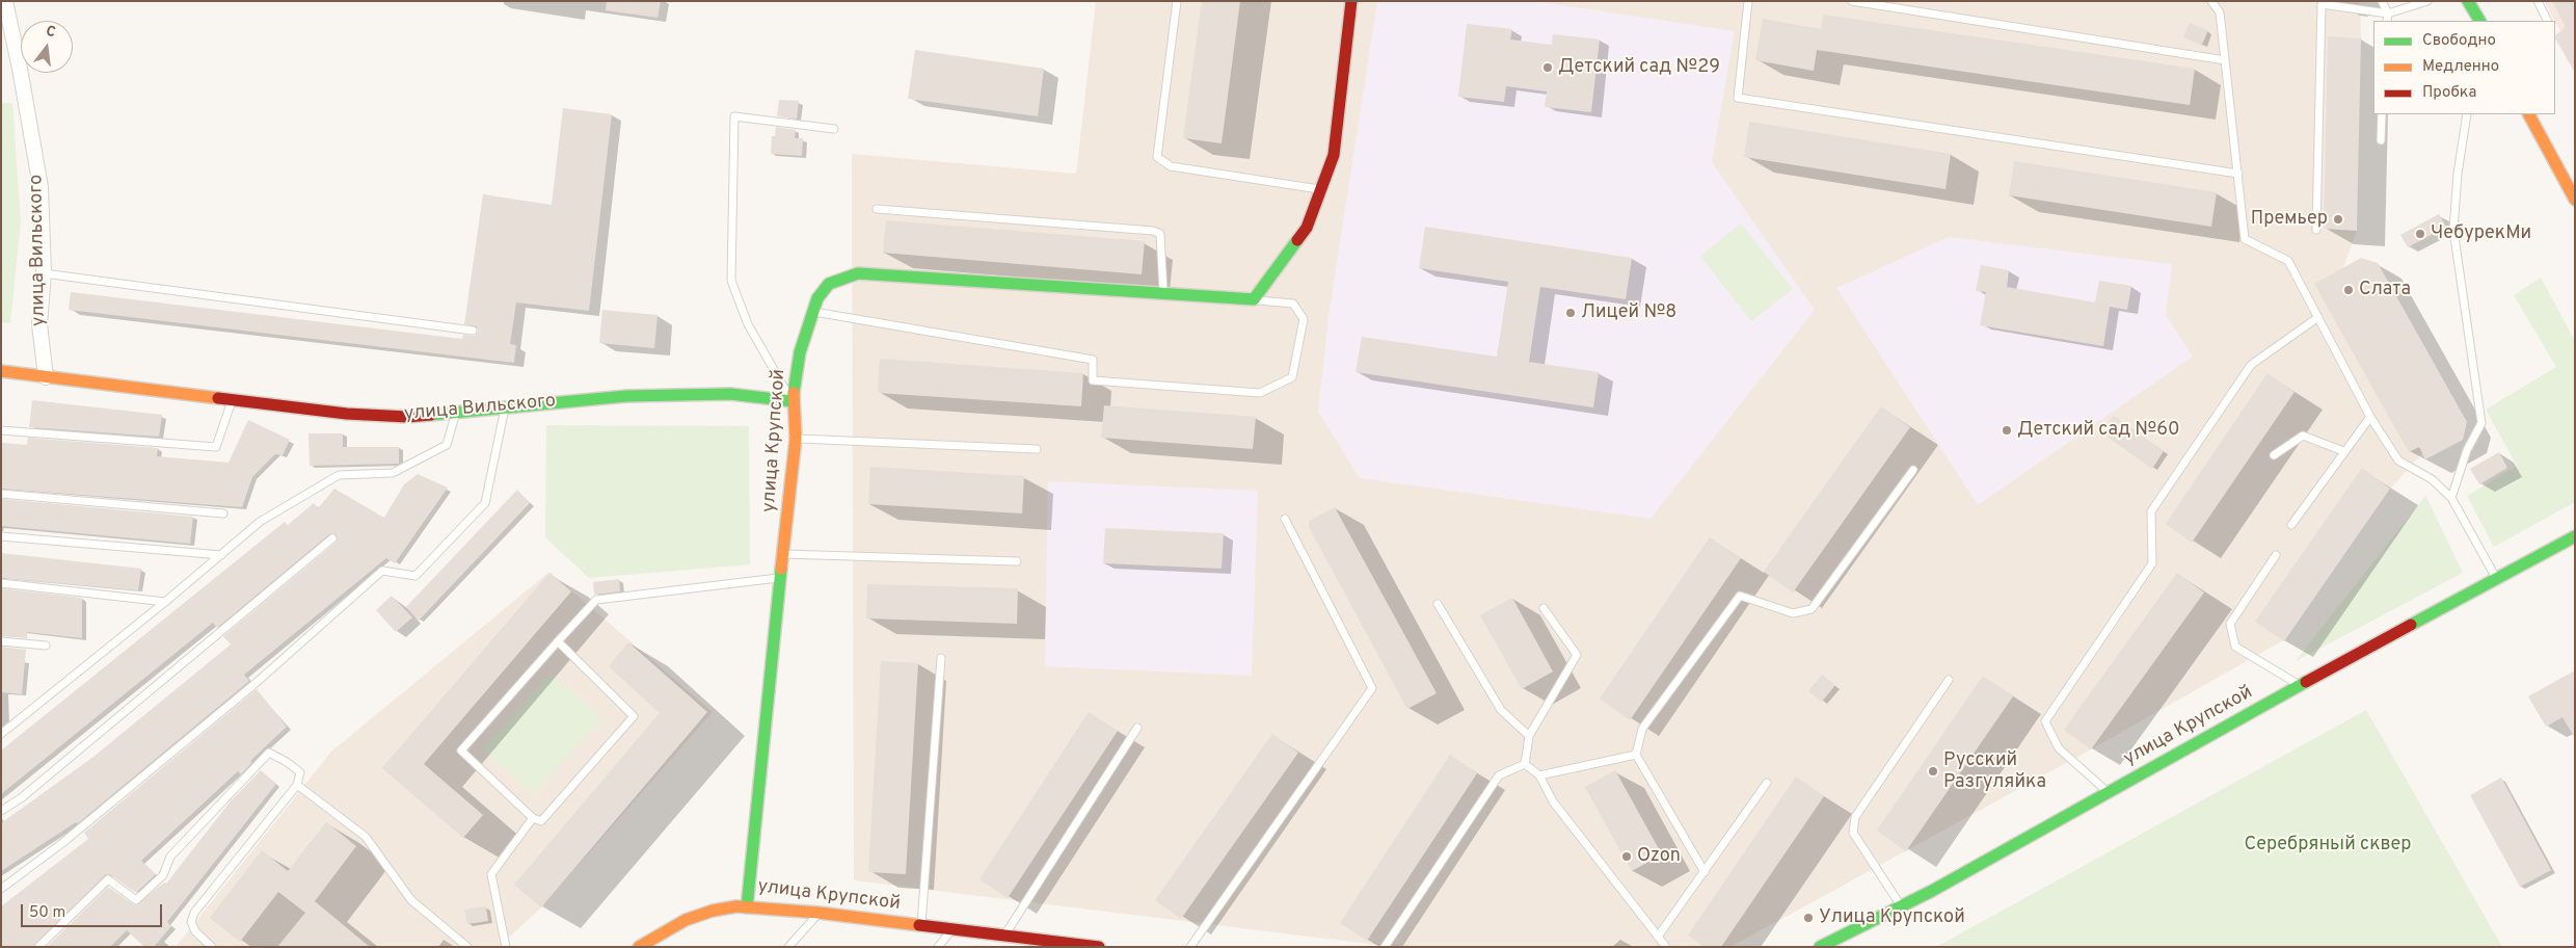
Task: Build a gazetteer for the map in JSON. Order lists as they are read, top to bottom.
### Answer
{
  "streets": {
    "street": ["улица Вильского", "улица Крупской"]
  },
  "crossings": [
    ["улица Вильского", "улица Крупской"]
  ],
  "parks": ["Серебряный сквер"],
  "places": [
    "Детский сад №29",
    "Премьер",
    "ЧебурекМи",
    "Слата",
    "Лицей №8",
    "Детский сад №60",
    "Русский Разгуляйка",
    "Ozon",
    "Улица Крупской"
  ],
  "legend": ["Свободно", "Медленно", "Пробка"],
  "scale_bar": "50 m",
  "north": "top"
}
